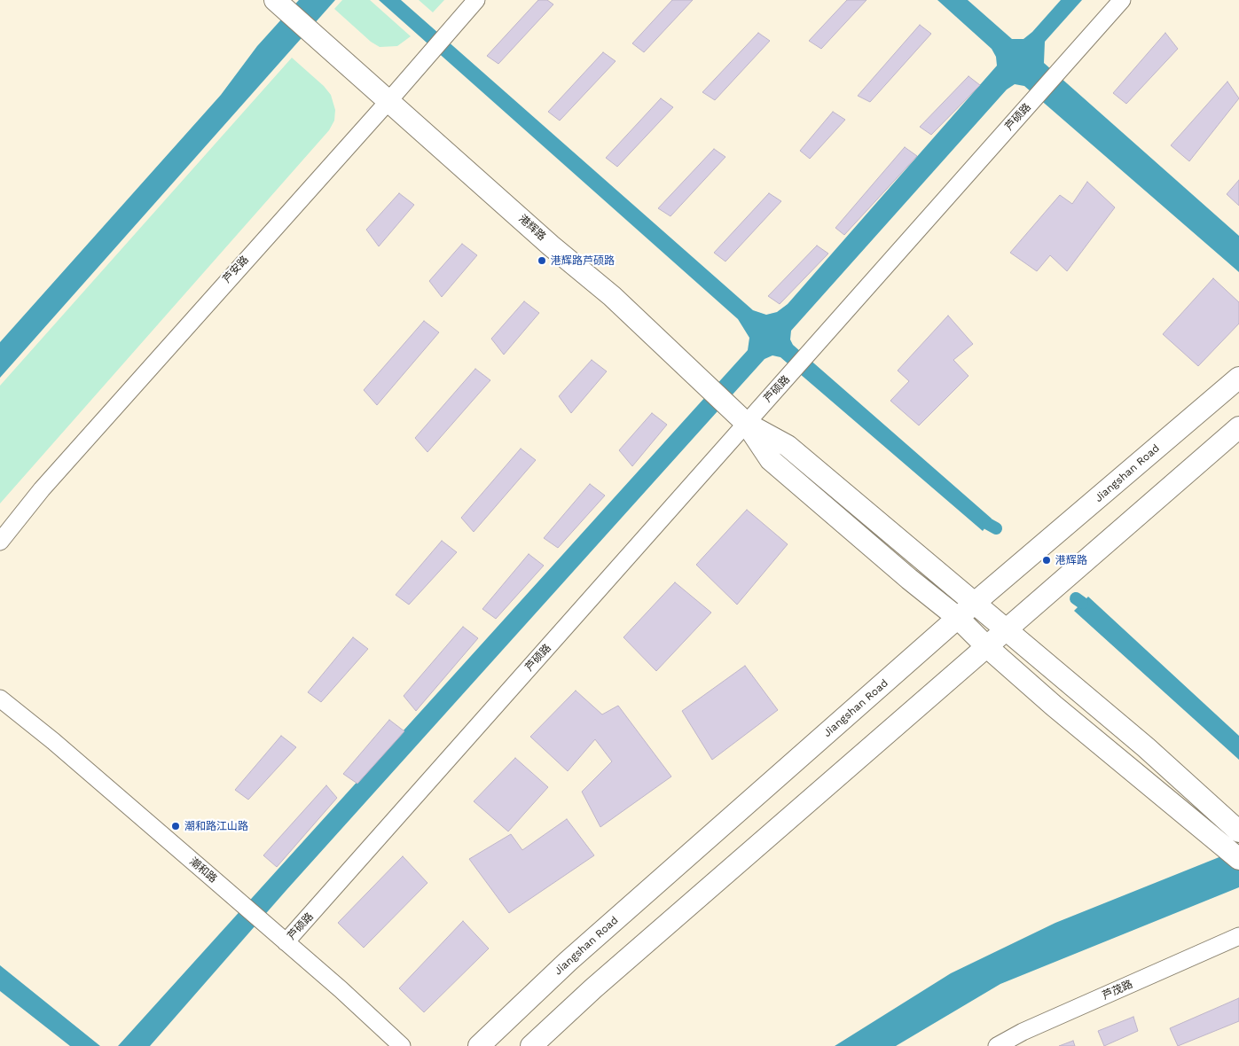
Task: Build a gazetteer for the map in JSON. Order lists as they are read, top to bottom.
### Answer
{
  "streets": {
    "main road": ["港辉路", "Jiangshan Road"],
    "street": [
      "芦硕路",
      "芦安路",
      "潮和路",
      "芦茂路"
    ]
  },
  "crossings": [
    ["芦硕路", "港辉路"],
    ["芦硕路", "潮和路"],
    ["港辉路", "芦安路"],
    ["港辉路", "Jiangshan Road"]
  ],
  "places": ["港辉路芦硕路", "港辉路", "潮和路江山路"]
}
